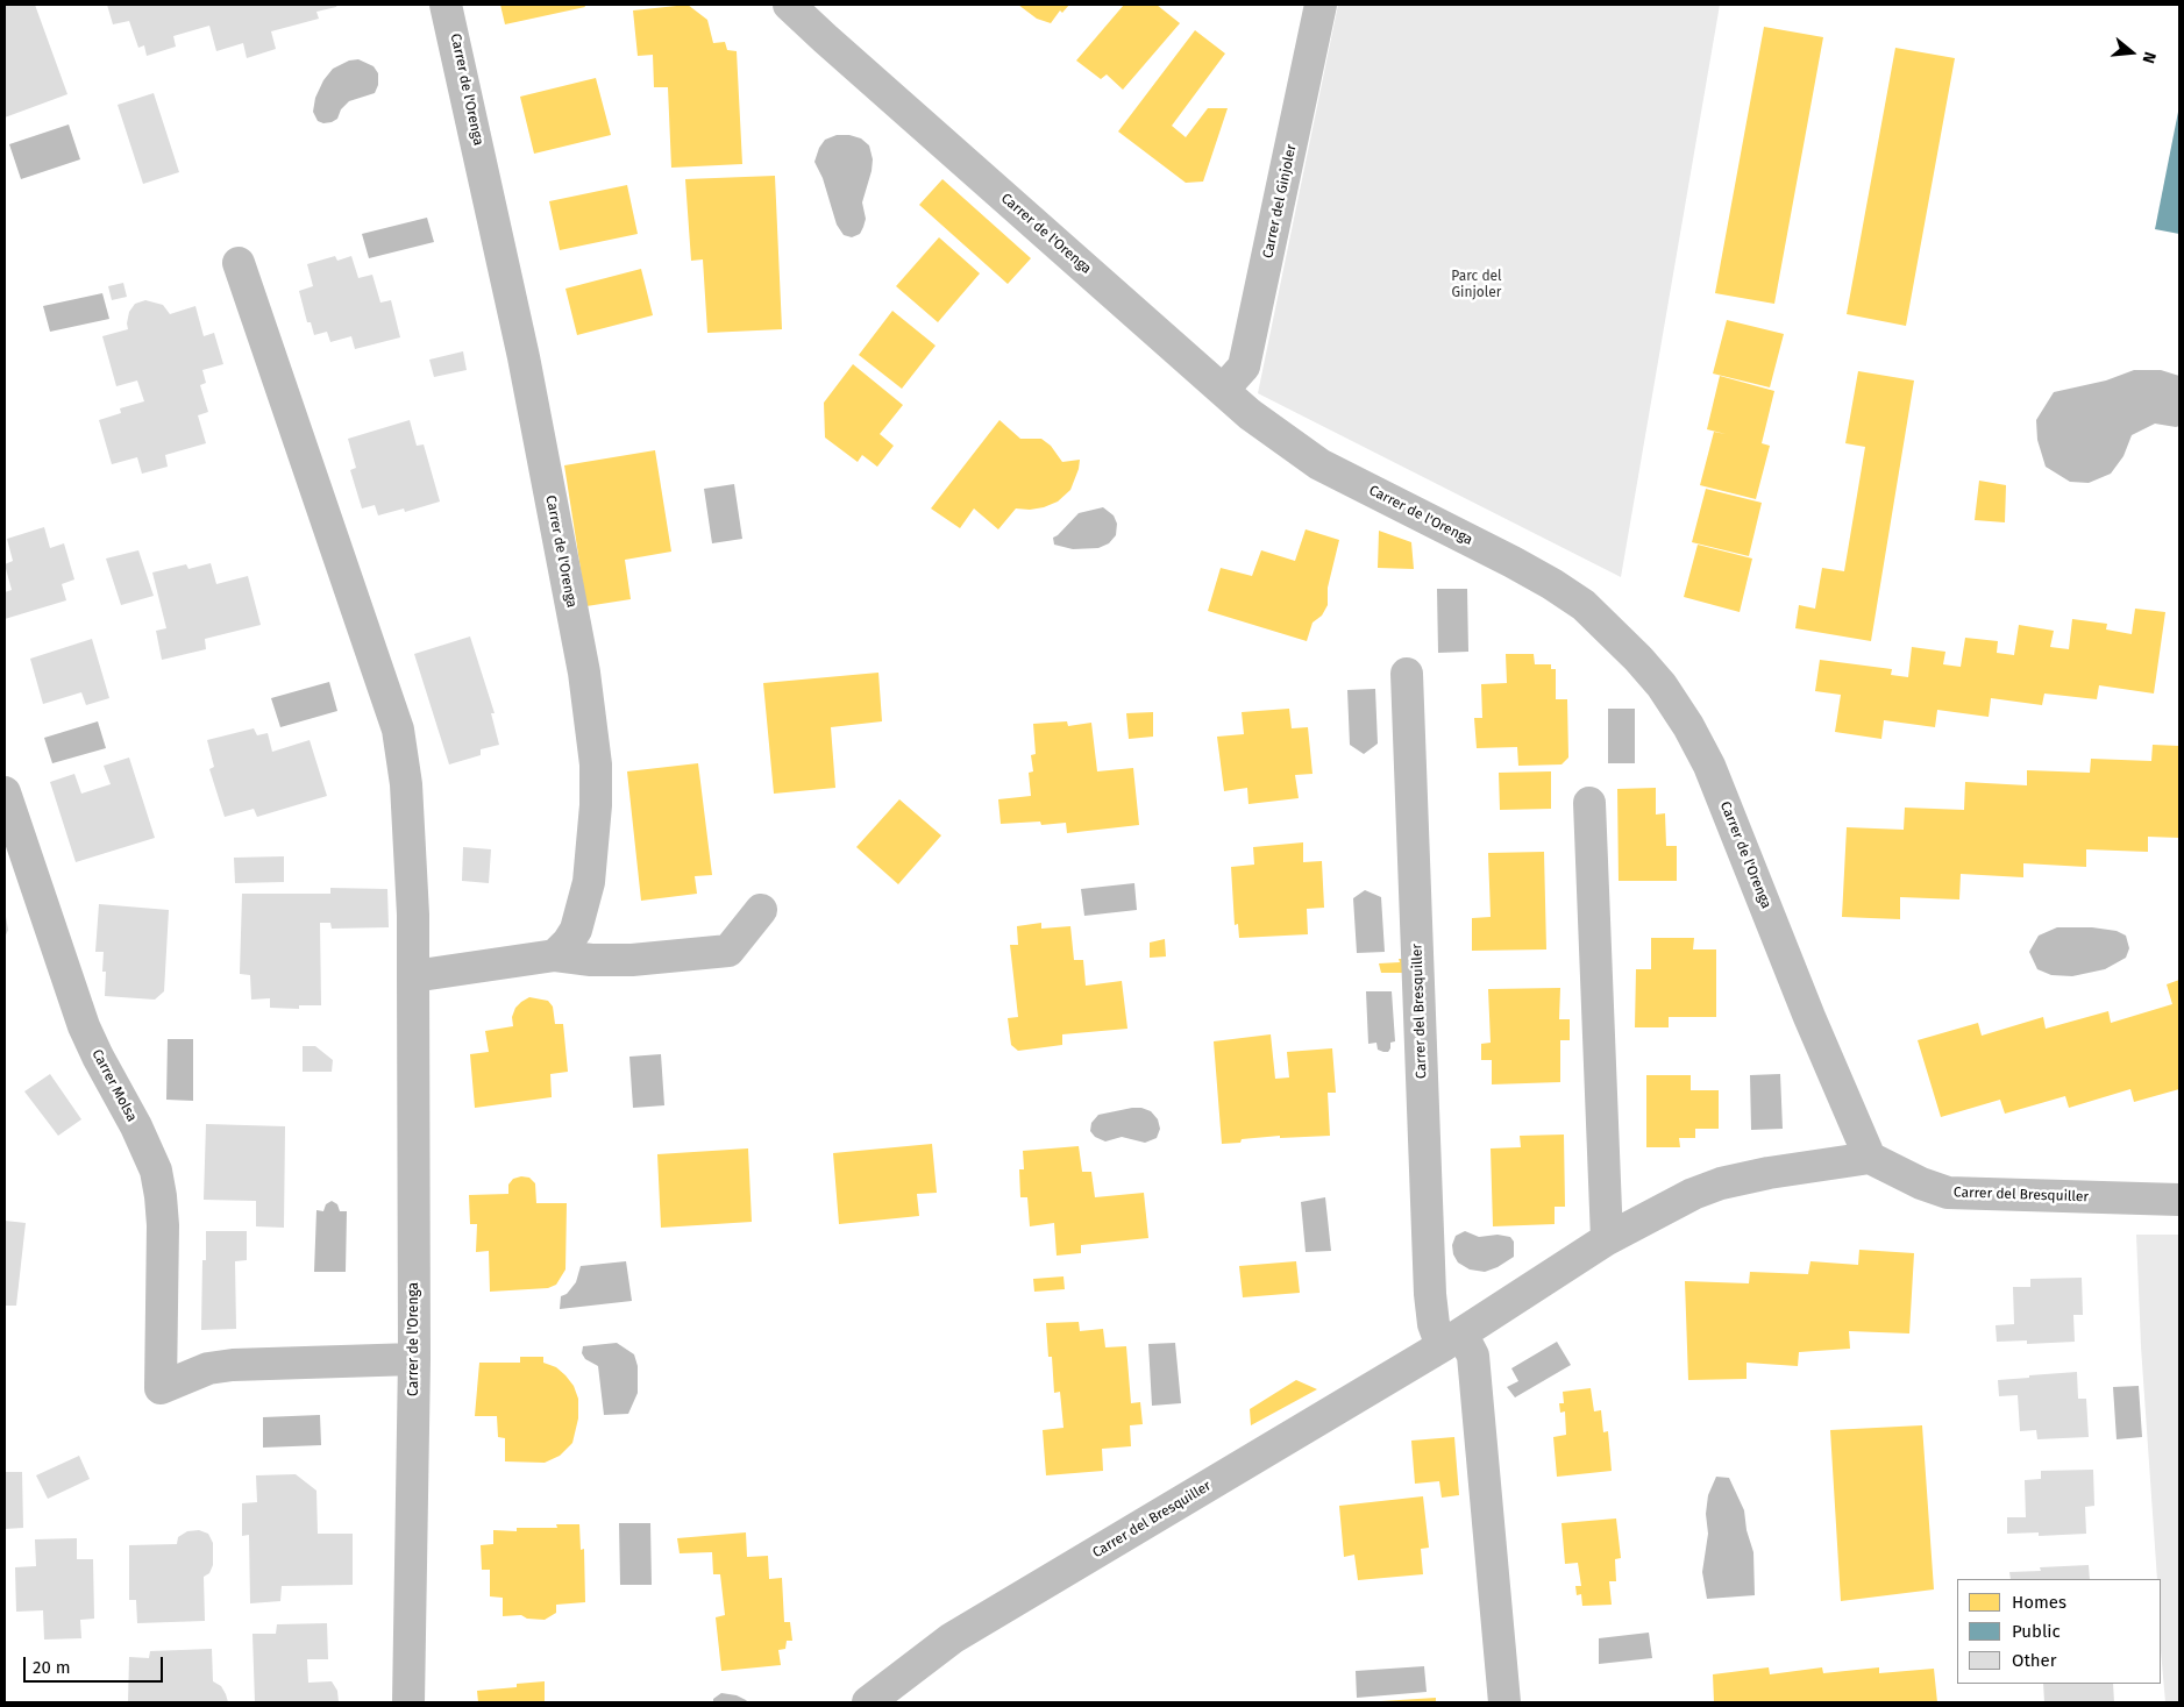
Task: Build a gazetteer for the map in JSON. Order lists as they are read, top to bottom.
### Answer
{
  "streets": {
    "street": [
      "Carrer de l'Orenga",
      "Carrer del Ginjoler",
      "Carrer del Bresquiller",
      "Carrer Molsa"
    ]
  },
  "crossings": [
    ["Carrer de l'Orenga", "Carrer del Ginjoler"],
    ["Carrer de l'Orenga", "Carrer del Bresquiller"],
    ["Carrer de l'Orenga", "Carrer Molsa"]
  ],
  "parks": ["Parc del Ginjoler"],
  "legend": ["Homes", "Public", "Other"],
  "scale_bar": "20 m",
  "north": "right"
}
